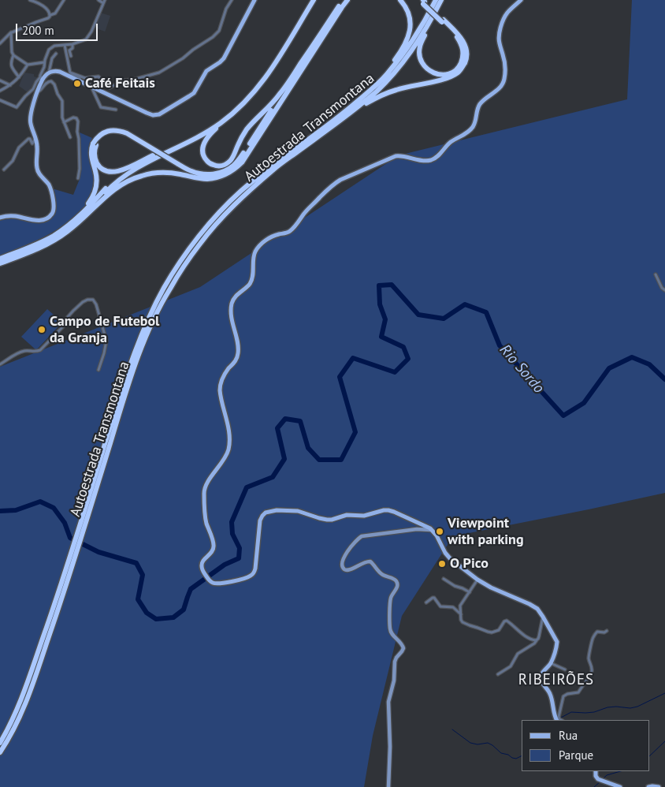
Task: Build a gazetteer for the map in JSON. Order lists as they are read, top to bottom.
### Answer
{
  "streets": {
    "highway": ["Autoestrada Transmontana"]
  },
  "districts": ["RIBEIRÕES"],
  "water": ["Rio Sordo"],
  "places": [
    "Café Feitais",
    "Campo de Futebol da Granja",
    "Viewpoint with parking",
    "O Pico"
  ],
  "legend": ["Rua", "Parque"],
  "scale_bar": "200 m"
}
